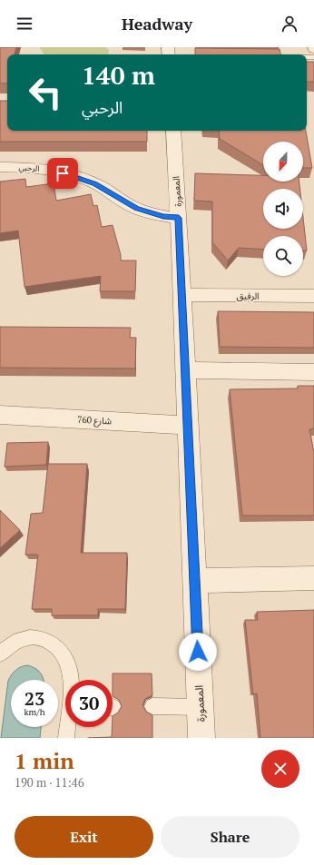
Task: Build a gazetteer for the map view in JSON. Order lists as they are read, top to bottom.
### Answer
{
  "streets": {
    "street": [
      "الرحبي",
      "المعمورة",
      "الرفيق",
      "شارع 760"
    ]
  },
  "crossings": [
    ["الرحبي", "المعمورة"],
    ["المعمورة", "الرفيق"],
    ["المعمورة", "شارع 760"]
  ],
  "north": "bottom",
  "page": {
    "header": "Headway",
    "turn": ["140 m", "الرحبي"],
    "speed": "23 km/h",
    "limit": "30",
    "heading": ["1 min", "190 m · 11:46"],
    "buttons": ["Exit", "Share"]
  }
}
